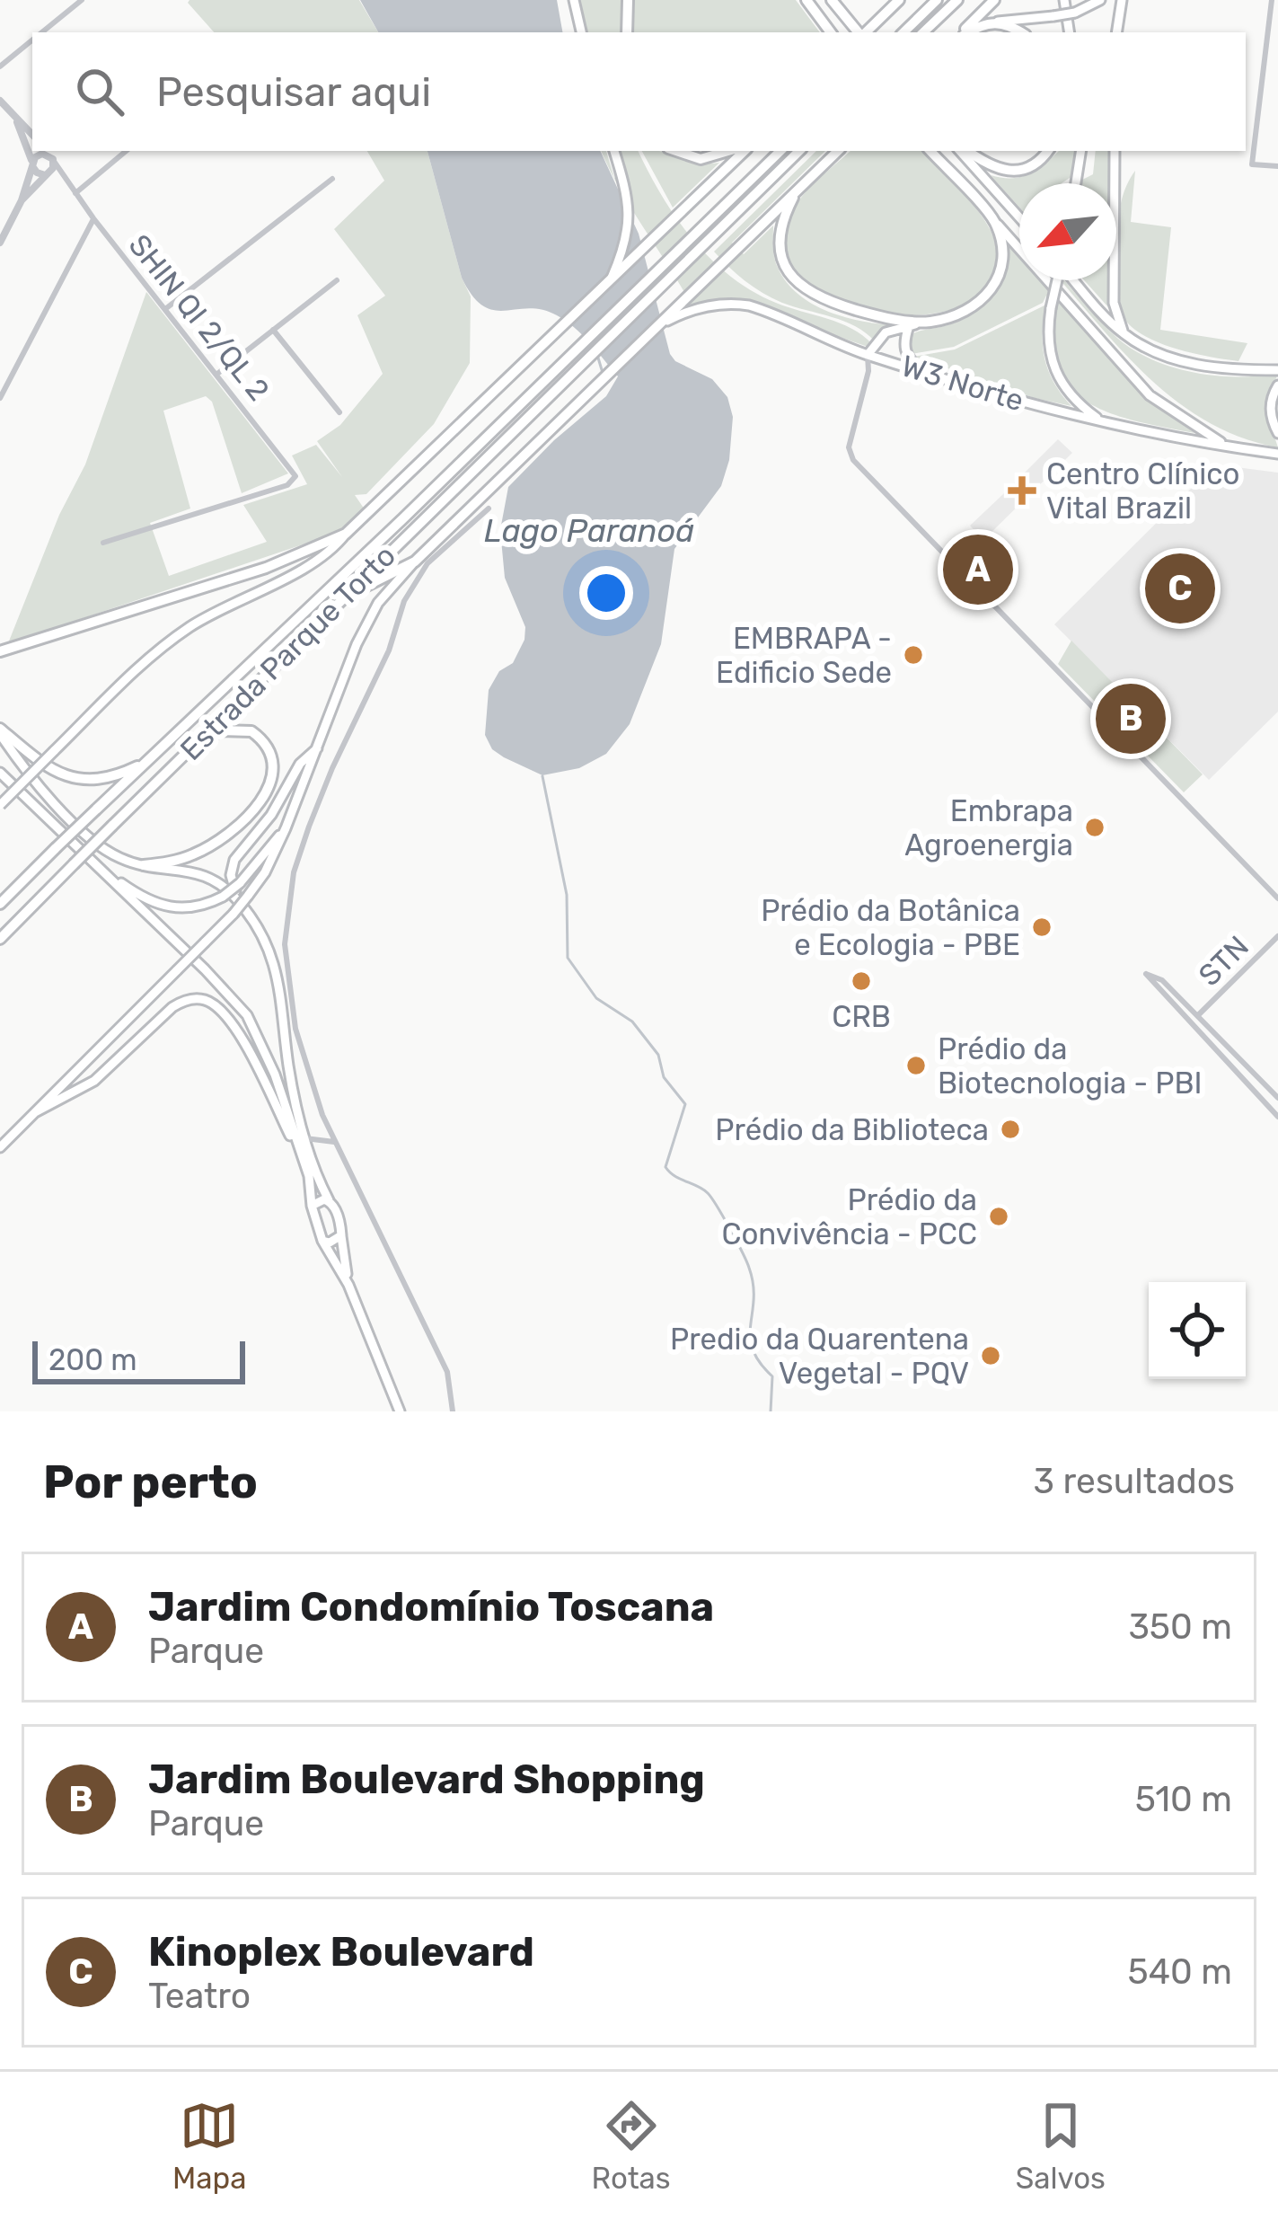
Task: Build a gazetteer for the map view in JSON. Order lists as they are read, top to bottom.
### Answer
{
  "streets": {
    "highway": ["Estrada Parque Torto"],
    "main road": ["W3 Norte"],
    "street": ["SHIN QI 2/QL 2", "STN"]
  },
  "water": ["Lago Paranoá"],
  "places": {
    "health": ["Centro Clínico Vital Brazil"],
    "other": [
      "EMBRAPA - Edificio Sede",
      "Embrapa Agroenergia",
      "Prédio da Botânica e Ecologia - PBE",
      "CRB",
      "Prédio da Biotecnologia - PBI",
      "Prédio da Biblioteca",
      "Prédio da Convivência - PCC",
      "Predio da Quarentena Vegetal - PQV"
    ]
  },
  "scale_bar": "200 m",
  "north": "bottom left",
  "page": {
    "search": "Pesquisar aqui",
    "pins": ["A", "C", "B"],
    "scale": "200 m",
    "heading": ["Por perto", "3 resultados"],
    "list": [
      {
        "mark": "A",
        "name": "Jardim Condomínio Toscana",
        "note": "Parque",
        "value": "350 m"
      },
      {
        "mark": "B",
        "name": "Jardim Boulevard Shopping",
        "note": "Parque",
        "value": "510 m"
      },
      {
        "mark": "C",
        "name": "Kinoplex Boulevard",
        "note": "Teatro",
        "value": "540 m"
      }
    ],
    "nav": ["Mapa", "Rotas", "Salvos"]
  }
}
